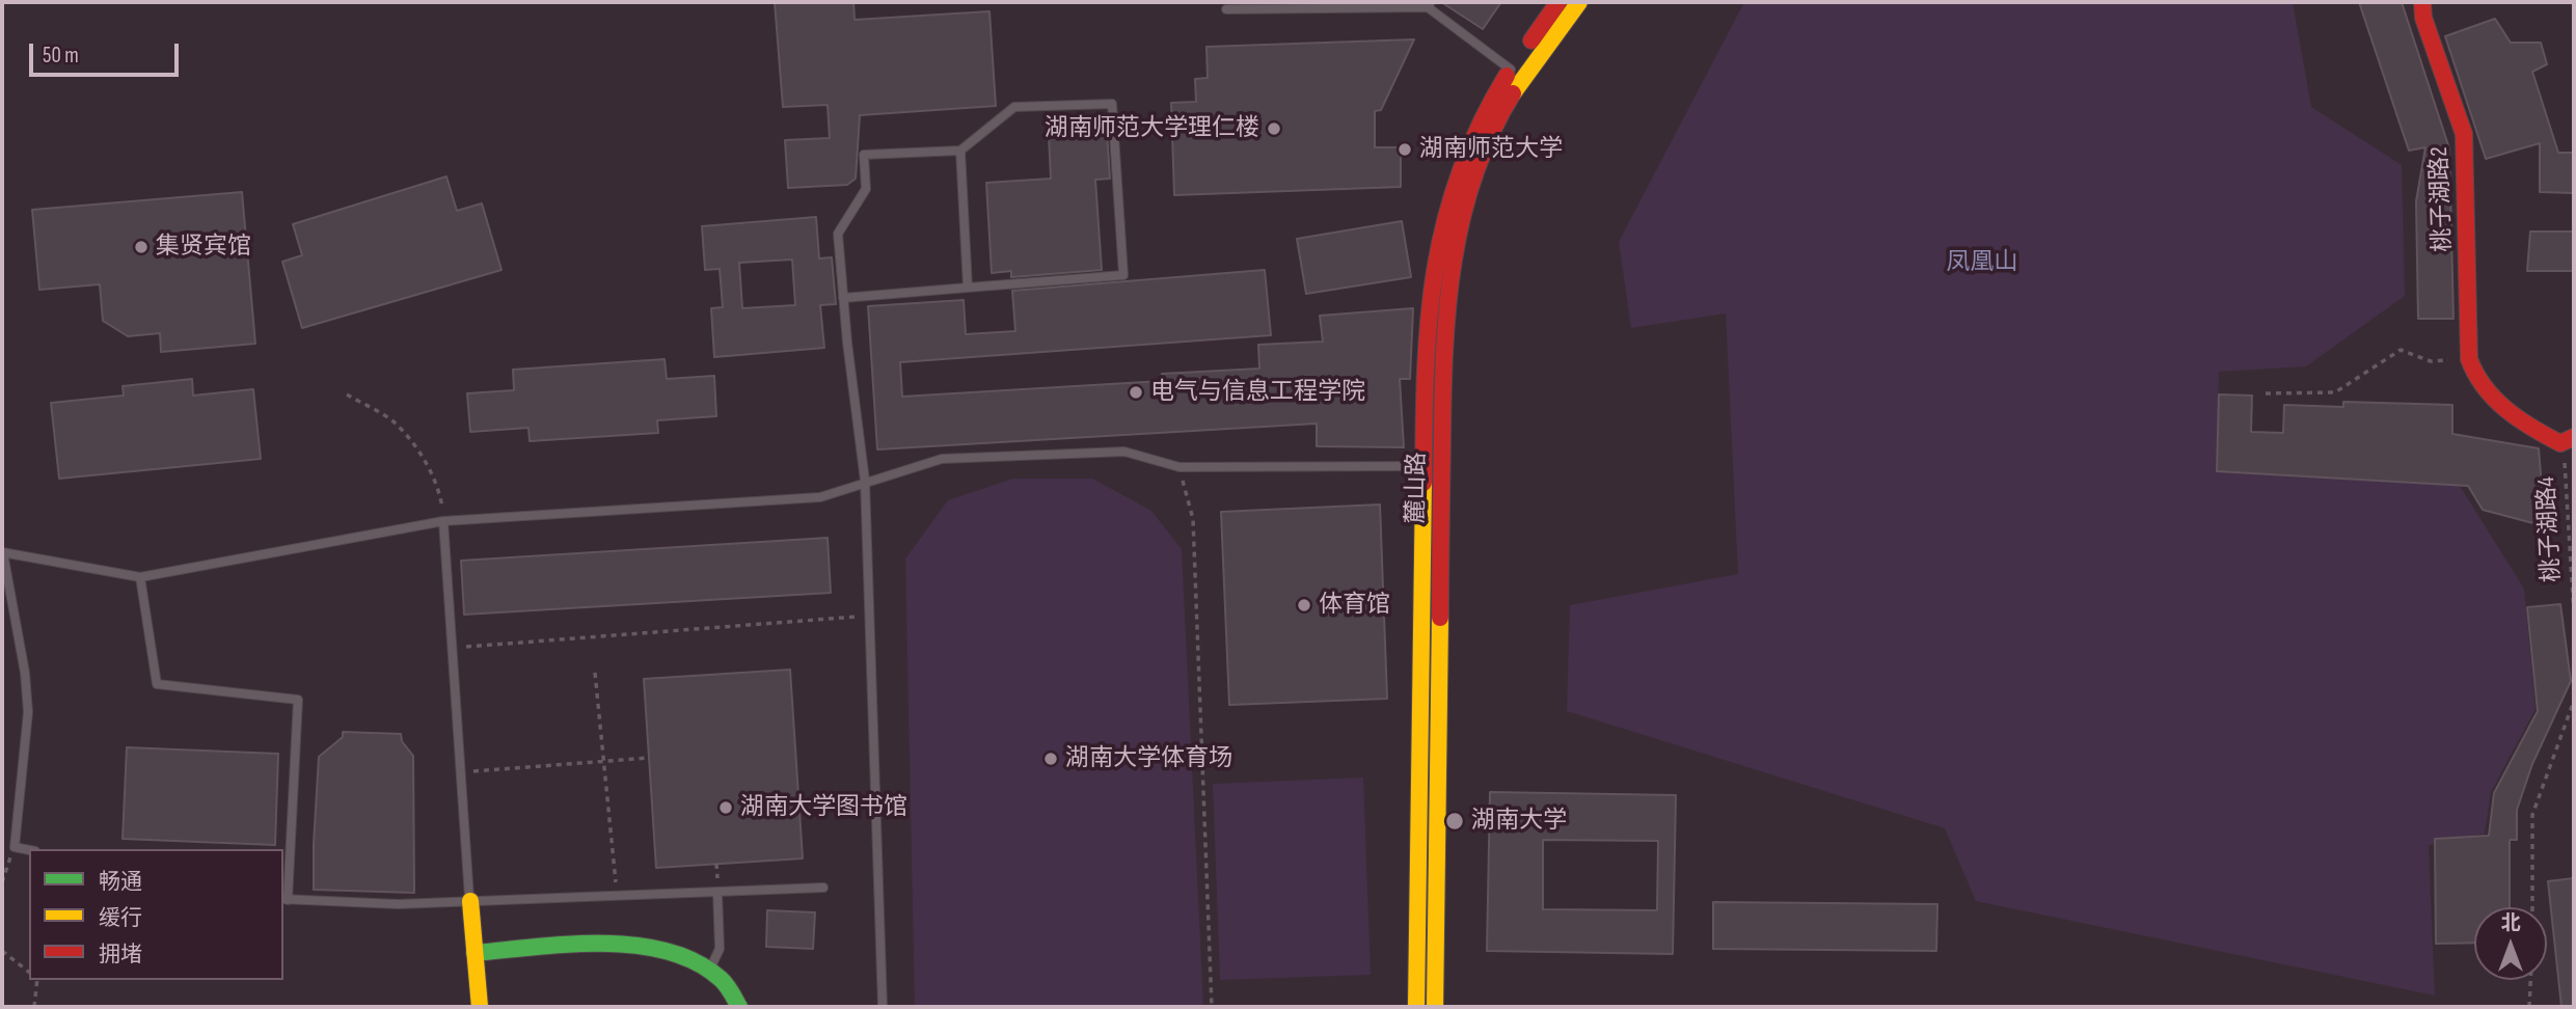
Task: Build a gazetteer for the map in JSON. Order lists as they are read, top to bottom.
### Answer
{
  "streets": {
    "main road": ["桃子湖路2", "麓山路"],
    "path": ["桃子湖路4"]
  },
  "parks": ["凤凰山"],
  "places": [
    "湖南师范大学理仁楼",
    "湖南师范大学",
    "集贤宾馆",
    "电气与信息工程学院",
    "体育馆",
    "湖南大学体育场",
    "湖南大学图书馆",
    "湖南大学"
  ],
  "legend": ["畅通", "缓行", "拥堵"],
  "scale_bar": "50 m",
  "north": "top"
}
